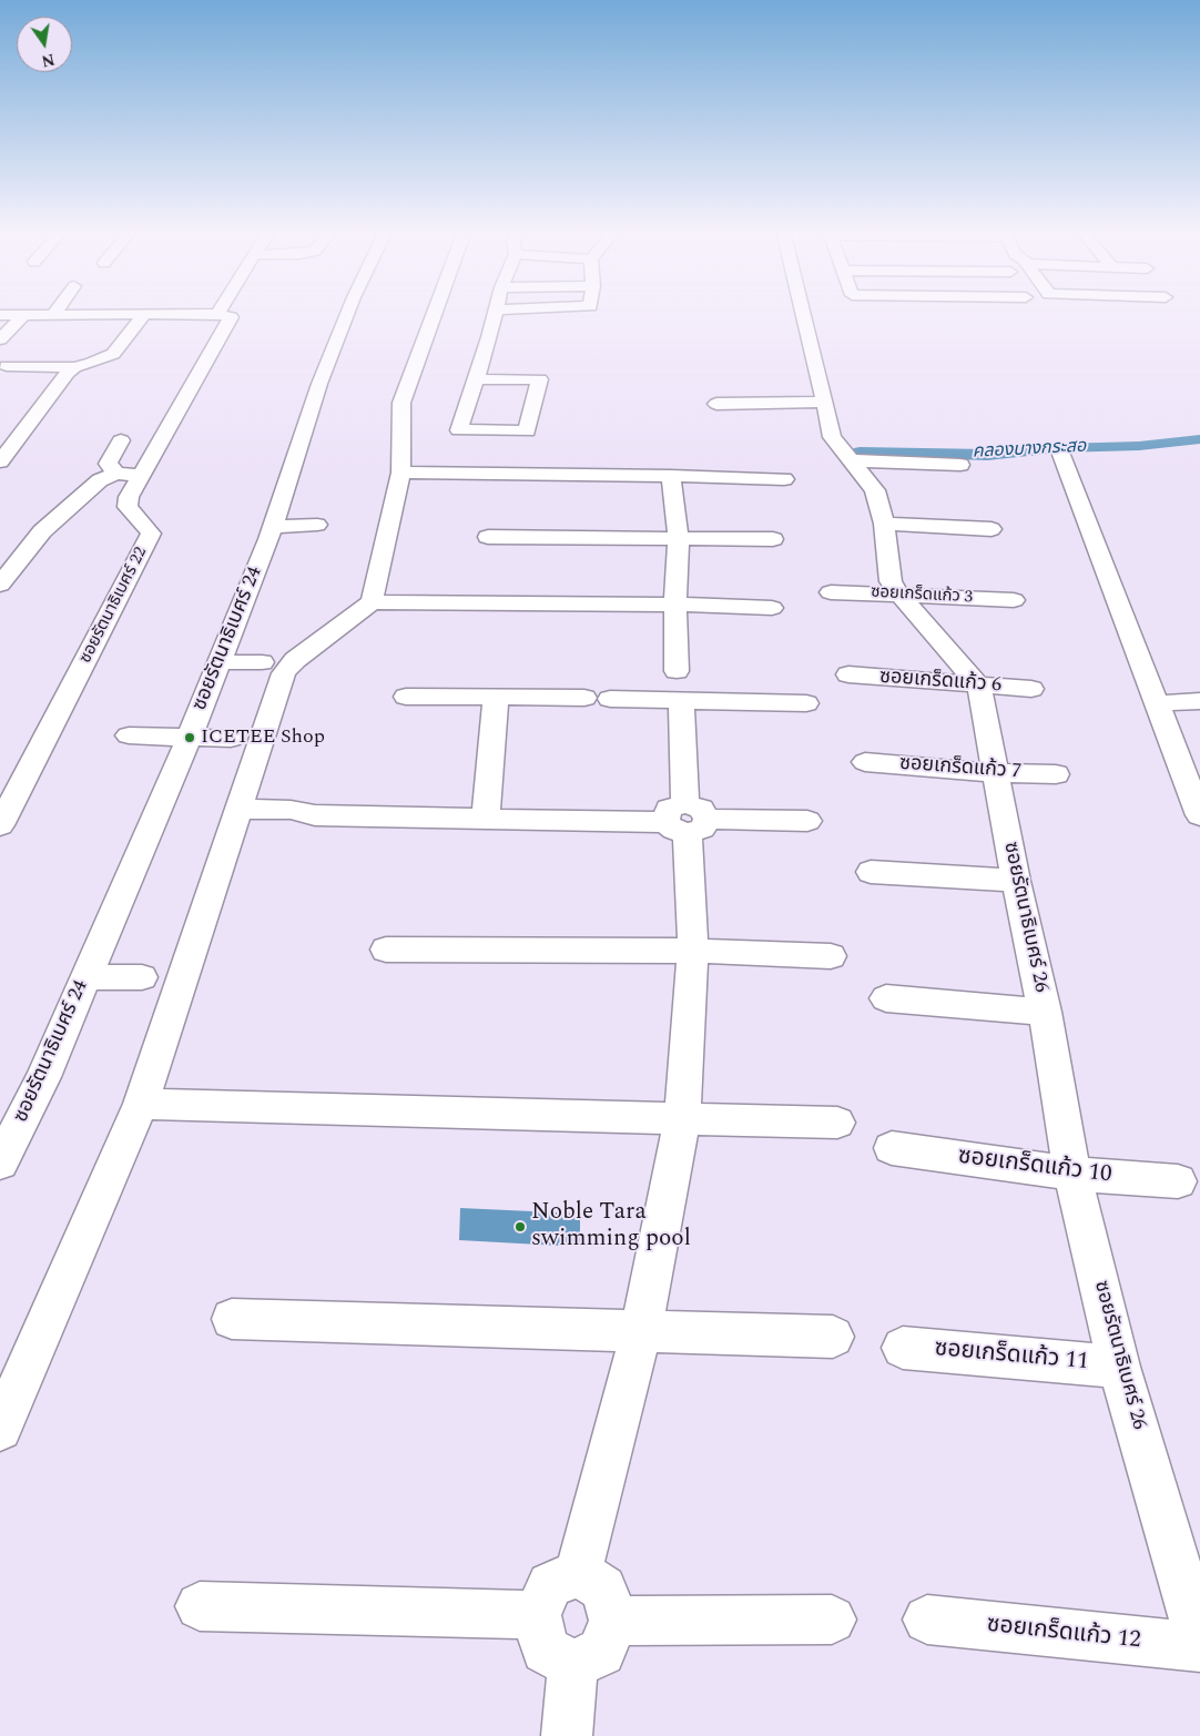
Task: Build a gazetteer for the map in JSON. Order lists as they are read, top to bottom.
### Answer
{
  "streets": {
    "street": [
      "ซอยเกร็ดแก้ว 3",
      "ซอยรัตนาธิเบศร์ 22",
      "ซอยรัตนาธิเบศร์ 24",
      "ซอยเกร็ดแก้ว 6",
      "ซอยเกร็ดแก้ว 7",
      "ซอยรัตนาธิเบศร์ 26",
      "ซอยเกร็ดแก้ว 10",
      "ซอยเกร็ดแก้ว 11",
      "ซอยเกร็ดแก้ว 12"
    ]
  },
  "crossings": [
    ["ซอยเกร็ดแก้ว 6", "ซอยรัตนาธิเบศร์ 26"],
    ["ซอยเกร็ดแก้ว 7", "ซอยรัตนาธิเบศร์ 26"],
    ["ซอยรัตนาธิเบศร์ 26", "ซอยเกร็ดแก้ว 10"],
    ["ซอยรัตนาธิเบศร์ 26", "ซอยเกร็ดแก้ว 11"]
  ],
  "water": ["คลองบางกระสอ"],
  "places": ["ICETEE Shop", "Noble Tara swimming pool"],
  "north": "bottom"
}
